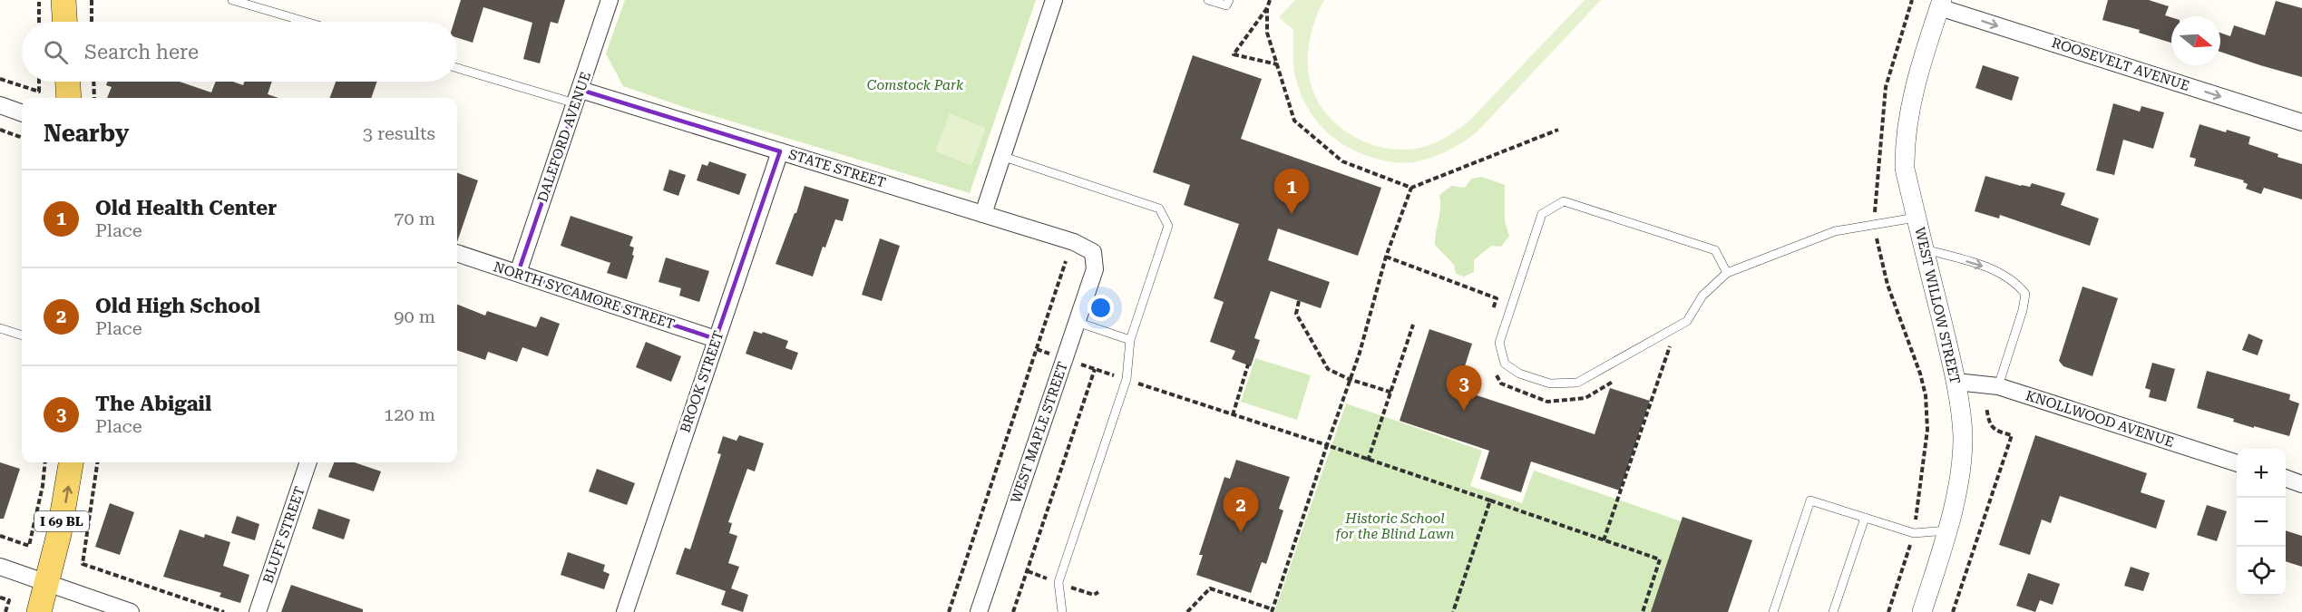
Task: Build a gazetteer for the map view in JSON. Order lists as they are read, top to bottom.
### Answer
{
  "streets": {
    "main road": ["I 69 BL"],
    "street": [
      "ROOSEVELT AVENUE",
      "DALEFORD AVENUE",
      "STATE STREET",
      "NORTH SYCAMORE STREET",
      "WEST WILLOW STREET",
      "BROOK STREET",
      "KNOLLWOOD AVENUE",
      "WEST MAPLE STREET",
      "BLUFF STREET"
    ]
  },
  "crossings": [
    ["ROOSEVELT AVENUE", "WEST WILLOW STREET"],
    ["DALEFORD AVENUE", "STATE STREET"],
    ["DALEFORD AVENUE", "NORTH SYCAMORE STREET"],
    ["STATE STREET", "BROOK STREET"],
    ["STATE STREET", "WEST MAPLE STREET"],
    ["NORTH SYCAMORE STREET", "BROOK STREET"],
    ["WEST WILLOW STREET", "KNOLLWOOD AVENUE"]
  ],
  "one_way": ["ROOSEVELT AVENUE"],
  "parks": ["Comstock Park", "Historic School for the Blind Lawn"],
  "north": "right",
  "page": {
    "search": "Search here",
    "heading": ["Nearby", "3 results"],
    "pins": ["1", "3", "2"],
    "list": [
      {
        "mark": "1",
        "name": "Old Health Center",
        "note": "Place",
        "value": "70 m"
      },
      {
        "mark": "2",
        "name": "Old High School",
        "note": "Place",
        "value": "90 m"
      },
      {
        "mark": "3",
        "name": "The Abigail",
        "note": "Place",
        "value": "120 m"
      }
    ],
    "map_buttons": ["+", "−"]
  }
}
